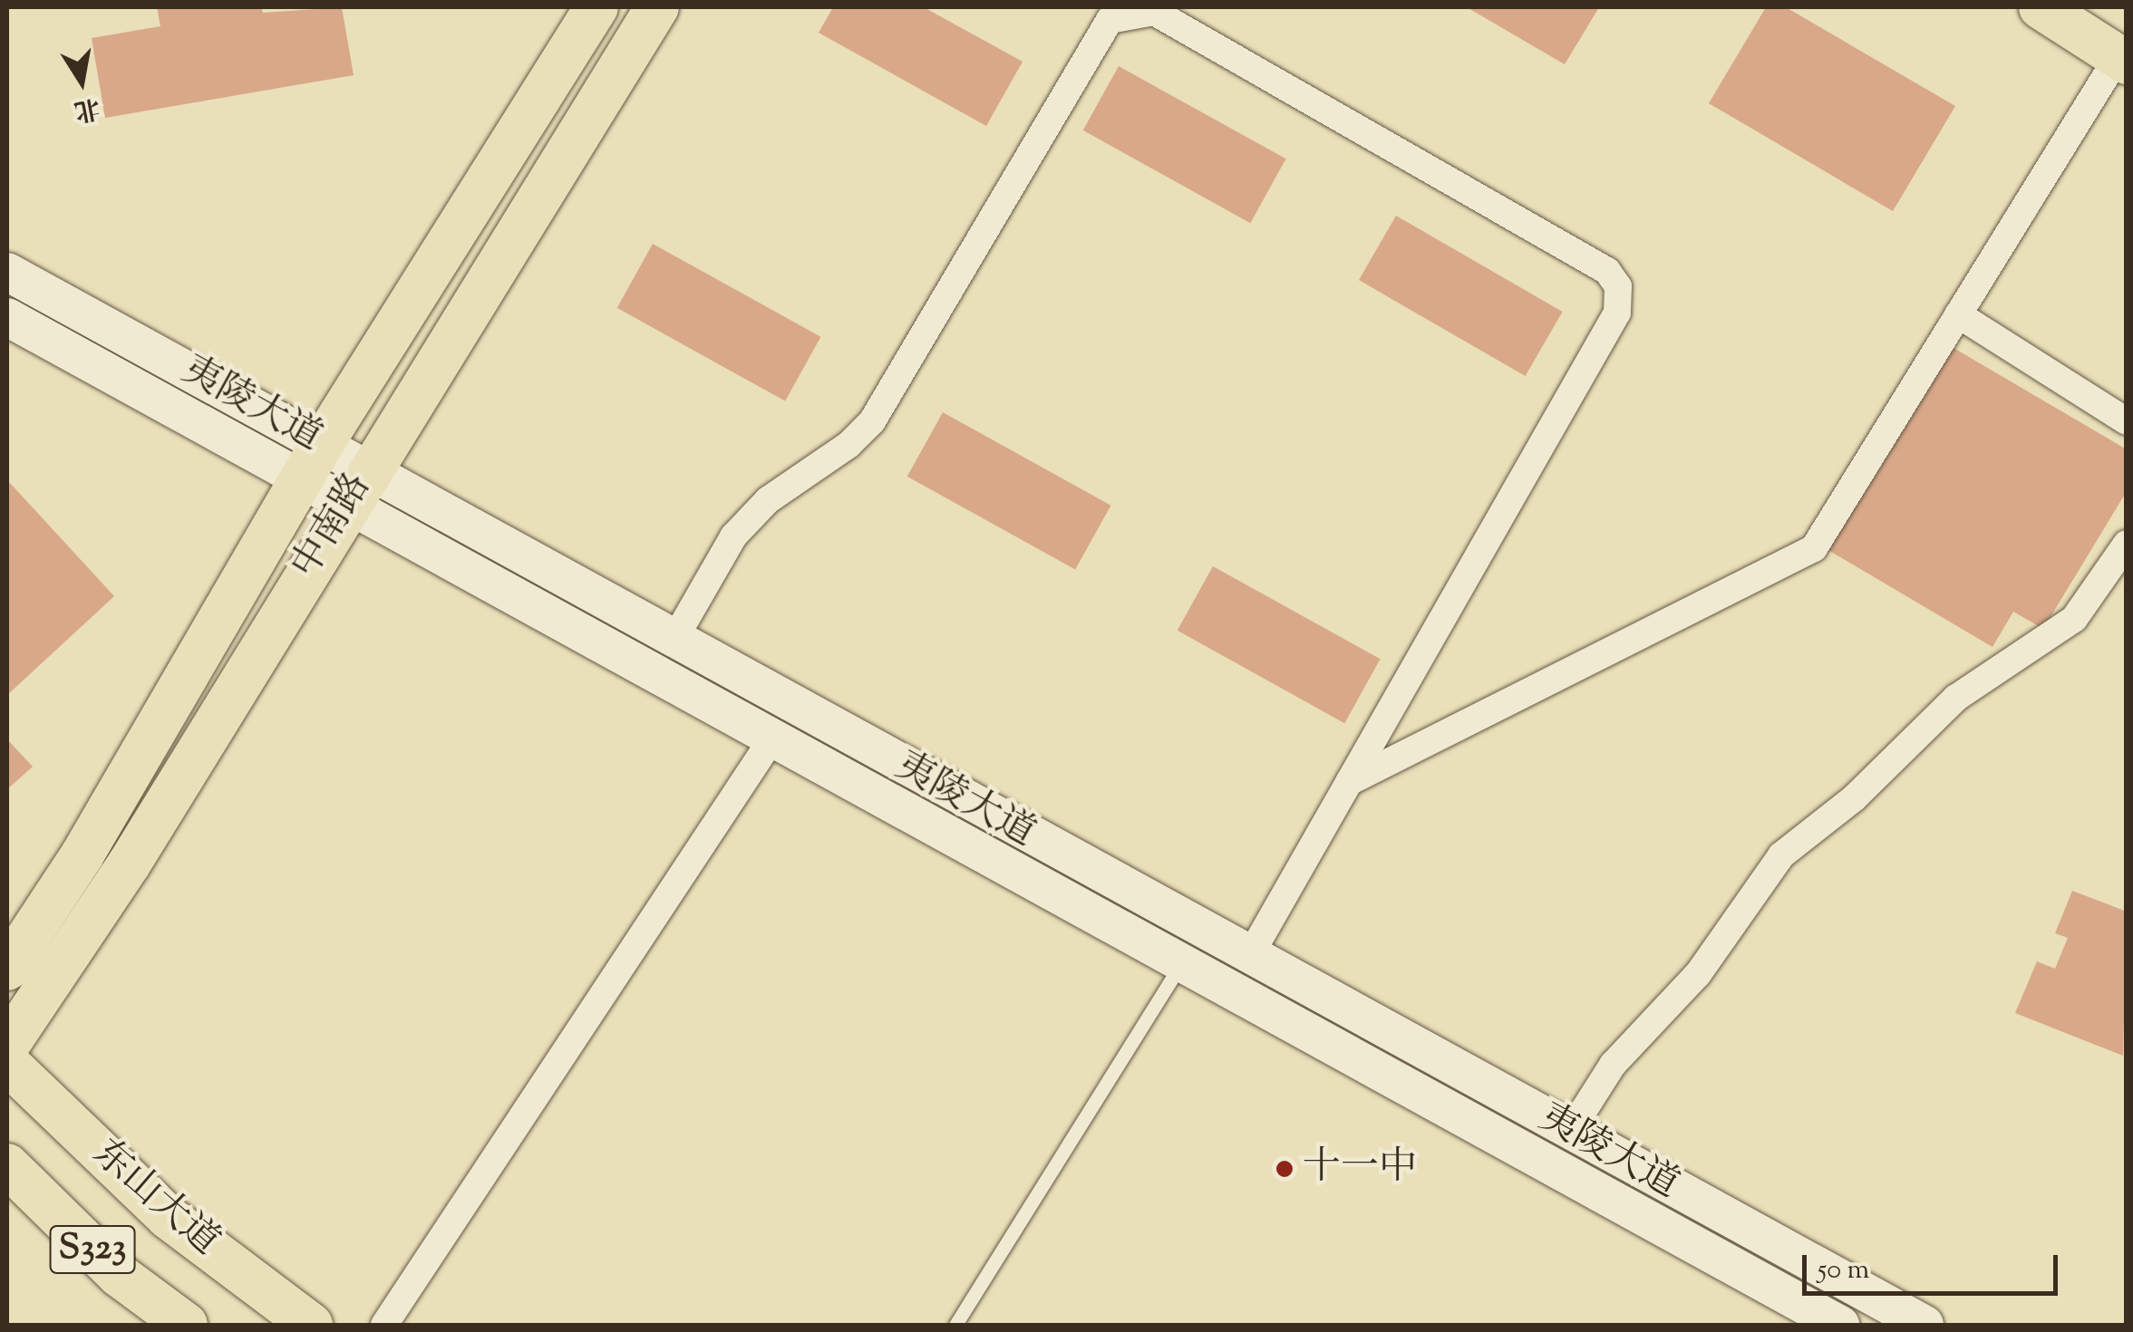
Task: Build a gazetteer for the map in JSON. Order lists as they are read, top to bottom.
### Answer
{
  "streets": {
    "main road": [
      "夷陵大道",
      "中南路",
      "东山大道",
      "S323"
    ]
  },
  "crossings": [
    ["夷陵大道", "中南路"]
  ],
  "places": ["十一中"],
  "scale_bar": "50 m",
  "north": "bottom"
}
